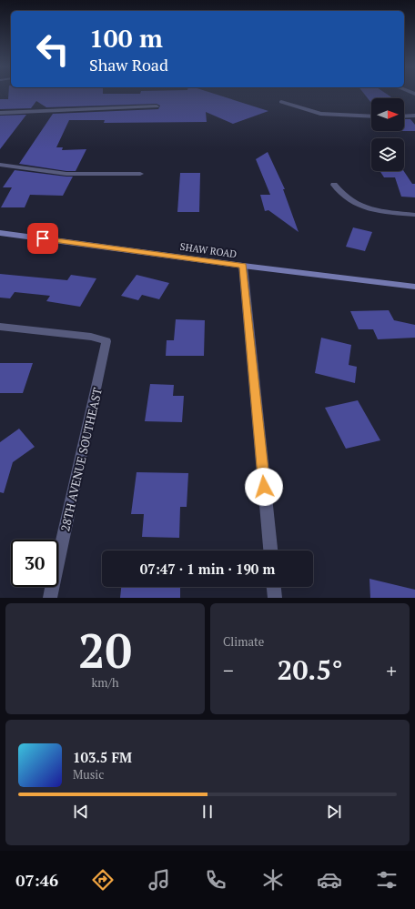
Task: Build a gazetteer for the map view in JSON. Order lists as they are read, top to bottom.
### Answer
{
  "streets": {
    "main road": ["SHAW ROAD"],
    "street": ["28TH AVENUE SOUTHEAST"]
  },
  "north": "right",
  "page": {
    "turn": ["100 m", "Shaw Road"],
    "limit": "30",
    "trip": "07:47 · 1 min · 190 m",
    "tile": [
      ["20", "km/h"],
      "Climate"
    ],
    "heat": ["−", "20.5°", "+"],
    "song": ["103.5 FM", "Music"],
    "tabs": "07:46"
  }
}
